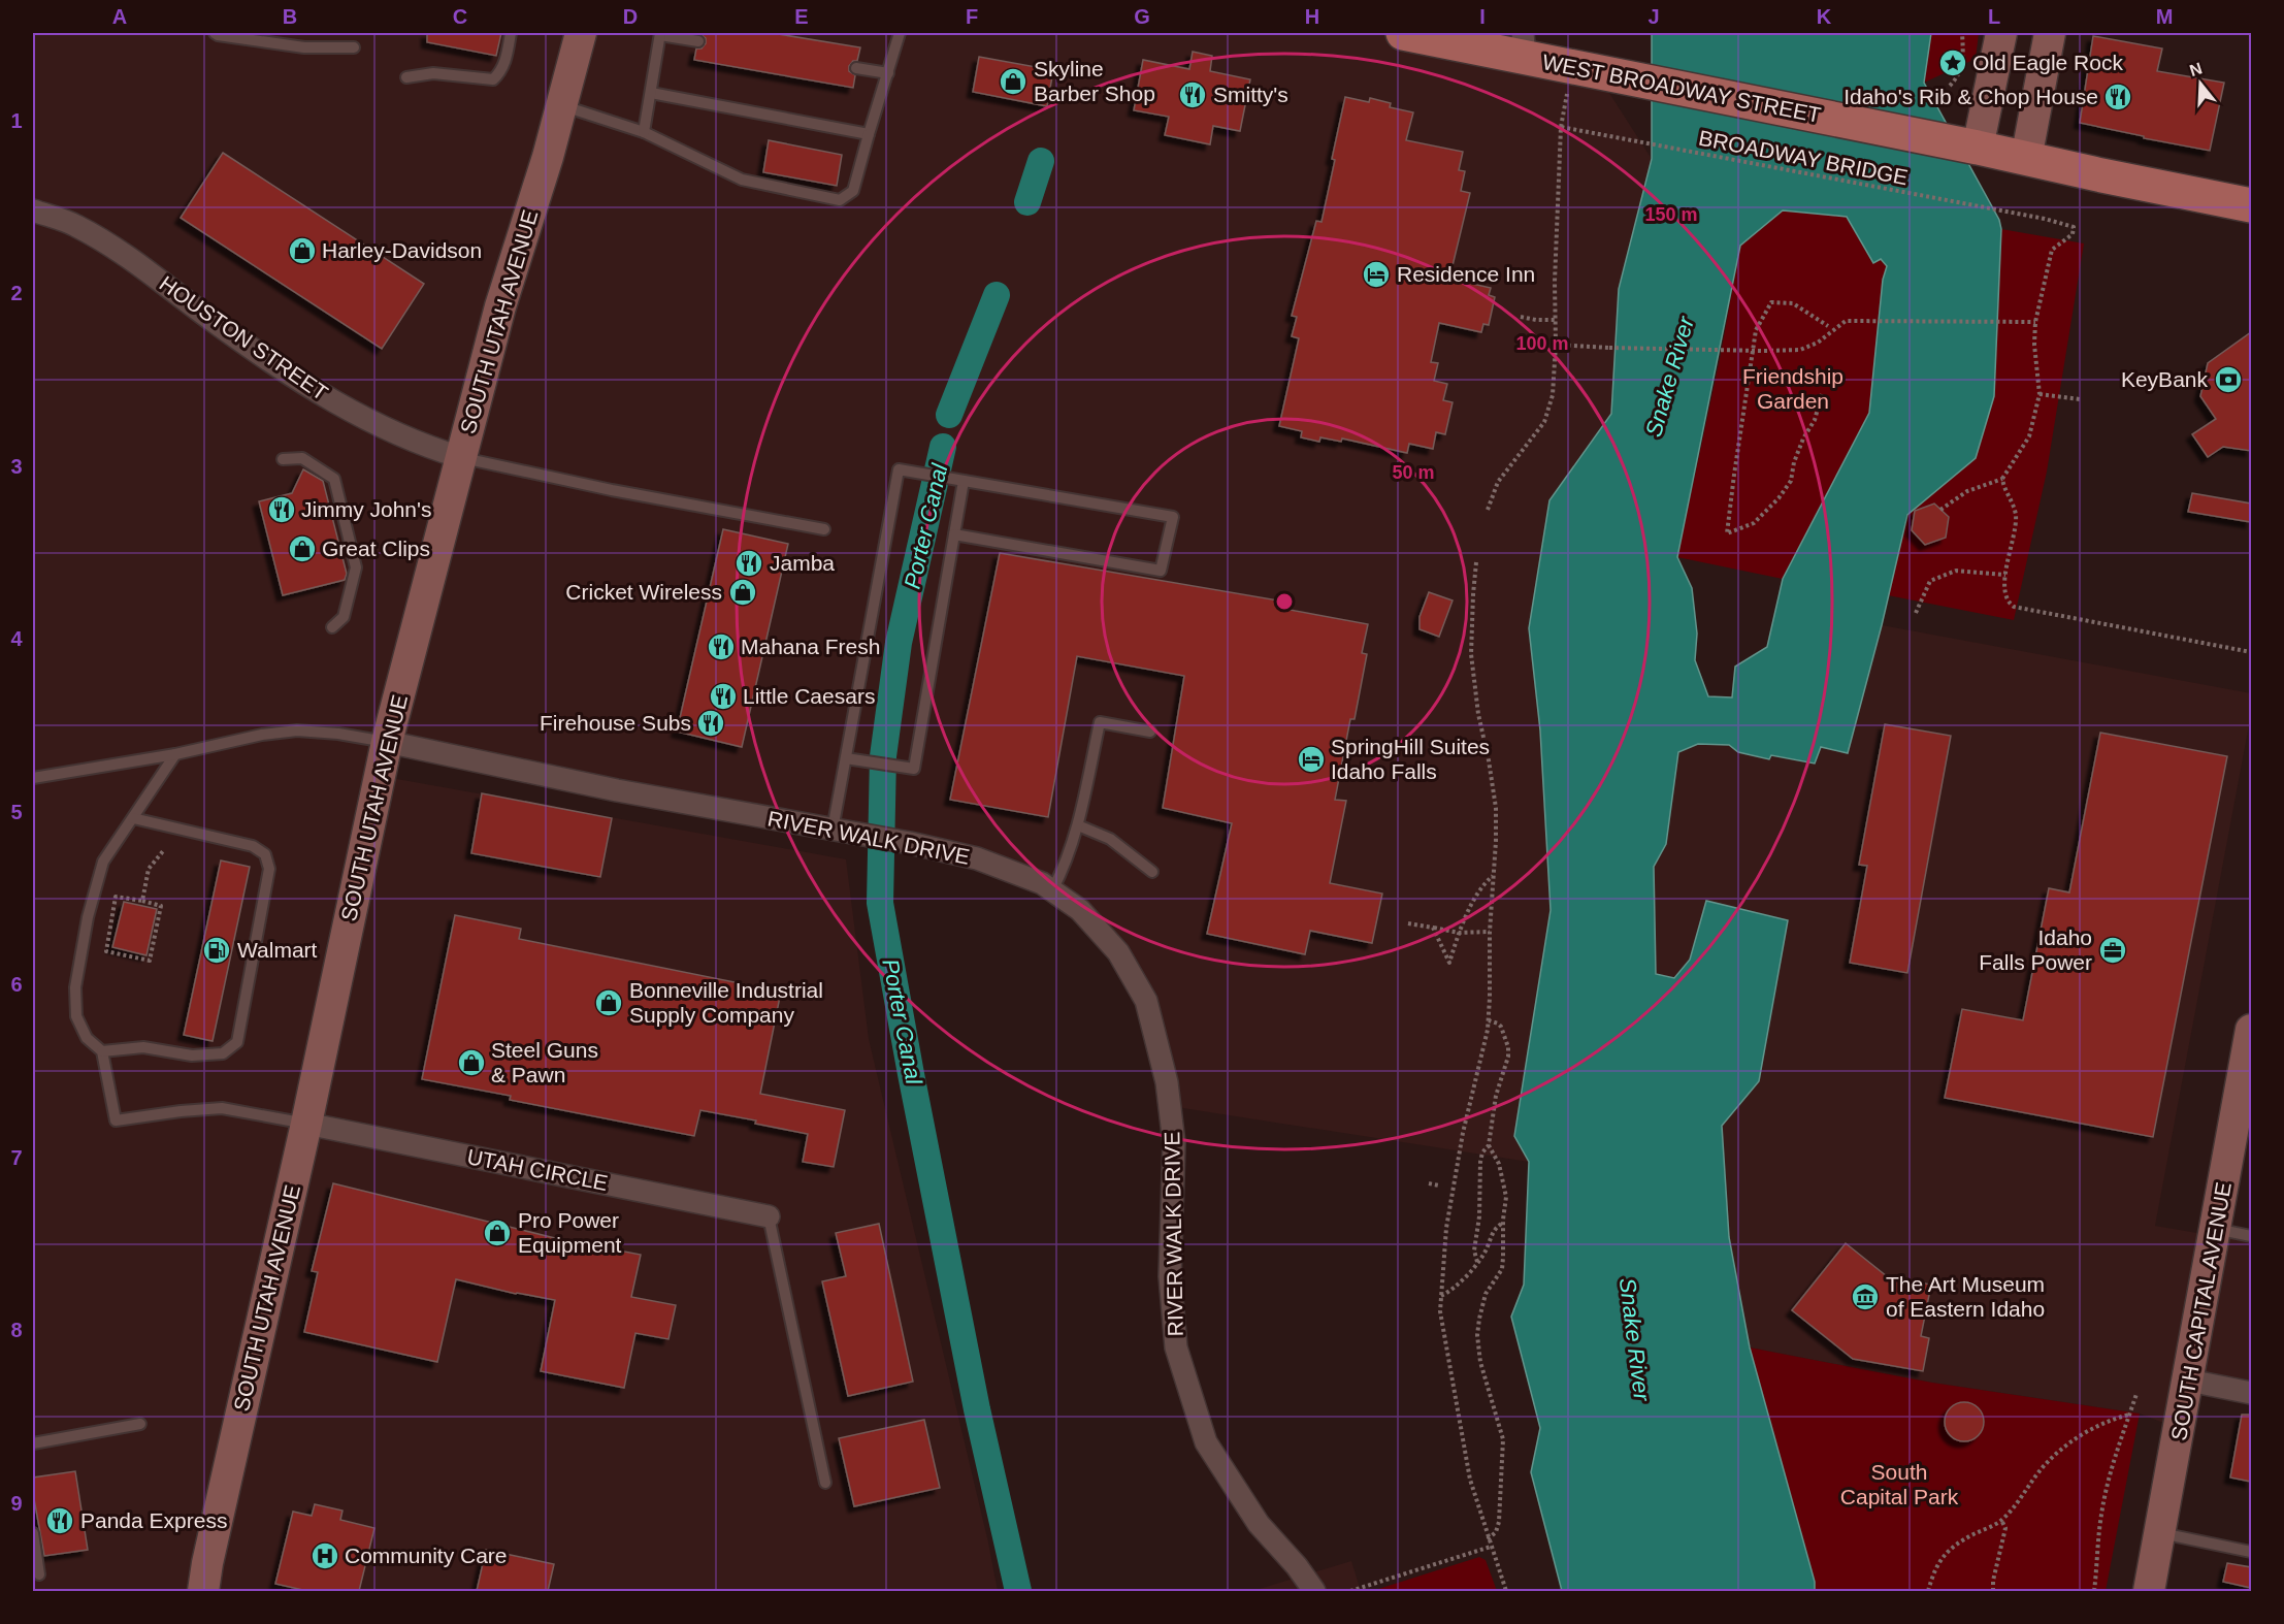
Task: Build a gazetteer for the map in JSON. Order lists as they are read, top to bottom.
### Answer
{
  "streets": {
    "main road": ["WEST BROADWAY STREET", "SOUTH UTAH AVENUE", "SOUTH CAPITAL AVENUE"],
    "street": ["HOUSTON STREET", "RIVER WALK DRIVE", "UTAH CIRCLE"],
    "path": ["BROADWAY BRIDGE"]
  },
  "crossings": [
    ["SOUTH UTAH AVENUE", "HOUSTON STREET"],
    ["SOUTH UTAH AVENUE", "RIVER WALK DRIVE"],
    ["SOUTH UTAH AVENUE", "UTAH CIRCLE"]
  ],
  "water": ["Snake River", "Porter Canal"],
  "parks": ["Friendship Garden", "South Capital Park"],
  "places": {
    "place": ["Old Eagle Rock"],
    "shop": [
      "Skyline Barber Shop",
      "Harley-Davidson",
      "Great Clips",
      "Cricket Wireless",
      "Bonneville Industrial Supply Company",
      "Steel Guns & Pawn",
      "Pro Power Equipment"
    ],
    "restaurant": [
      "Smitty's",
      "Idaho's Rib & Chop House",
      "Jimmy John's",
      "Jamba",
      "Mahana Fresh",
      "Little Caesars",
      "Firehouse Subs",
      "Panda Express"
    ],
    "hotel": ["Residence Inn", "SpringHill Suites Idaho Falls"],
    "bank": ["KeyBank"],
    "fuel station": ["Walmart"],
    "office": ["Idaho Falls Power"],
    "museum": ["The Art Museum of Eastern Idaho"],
    "hospital": ["Community Care"]
  },
  "north": "top",
  "grid": {
    "columns": [
      "A",
      "B",
      "C",
      "D",
      "E",
      "F",
      "G",
      "H",
      "I",
      "J",
      "K",
      "L",
      "M"
    ],
    "rows": [
      "1",
      "2",
      "3",
      "4",
      "5",
      "6",
      "7",
      "8",
      "9"
    ]
  },
  "rings": ["150 m", "100 m", "50 m"]
}
